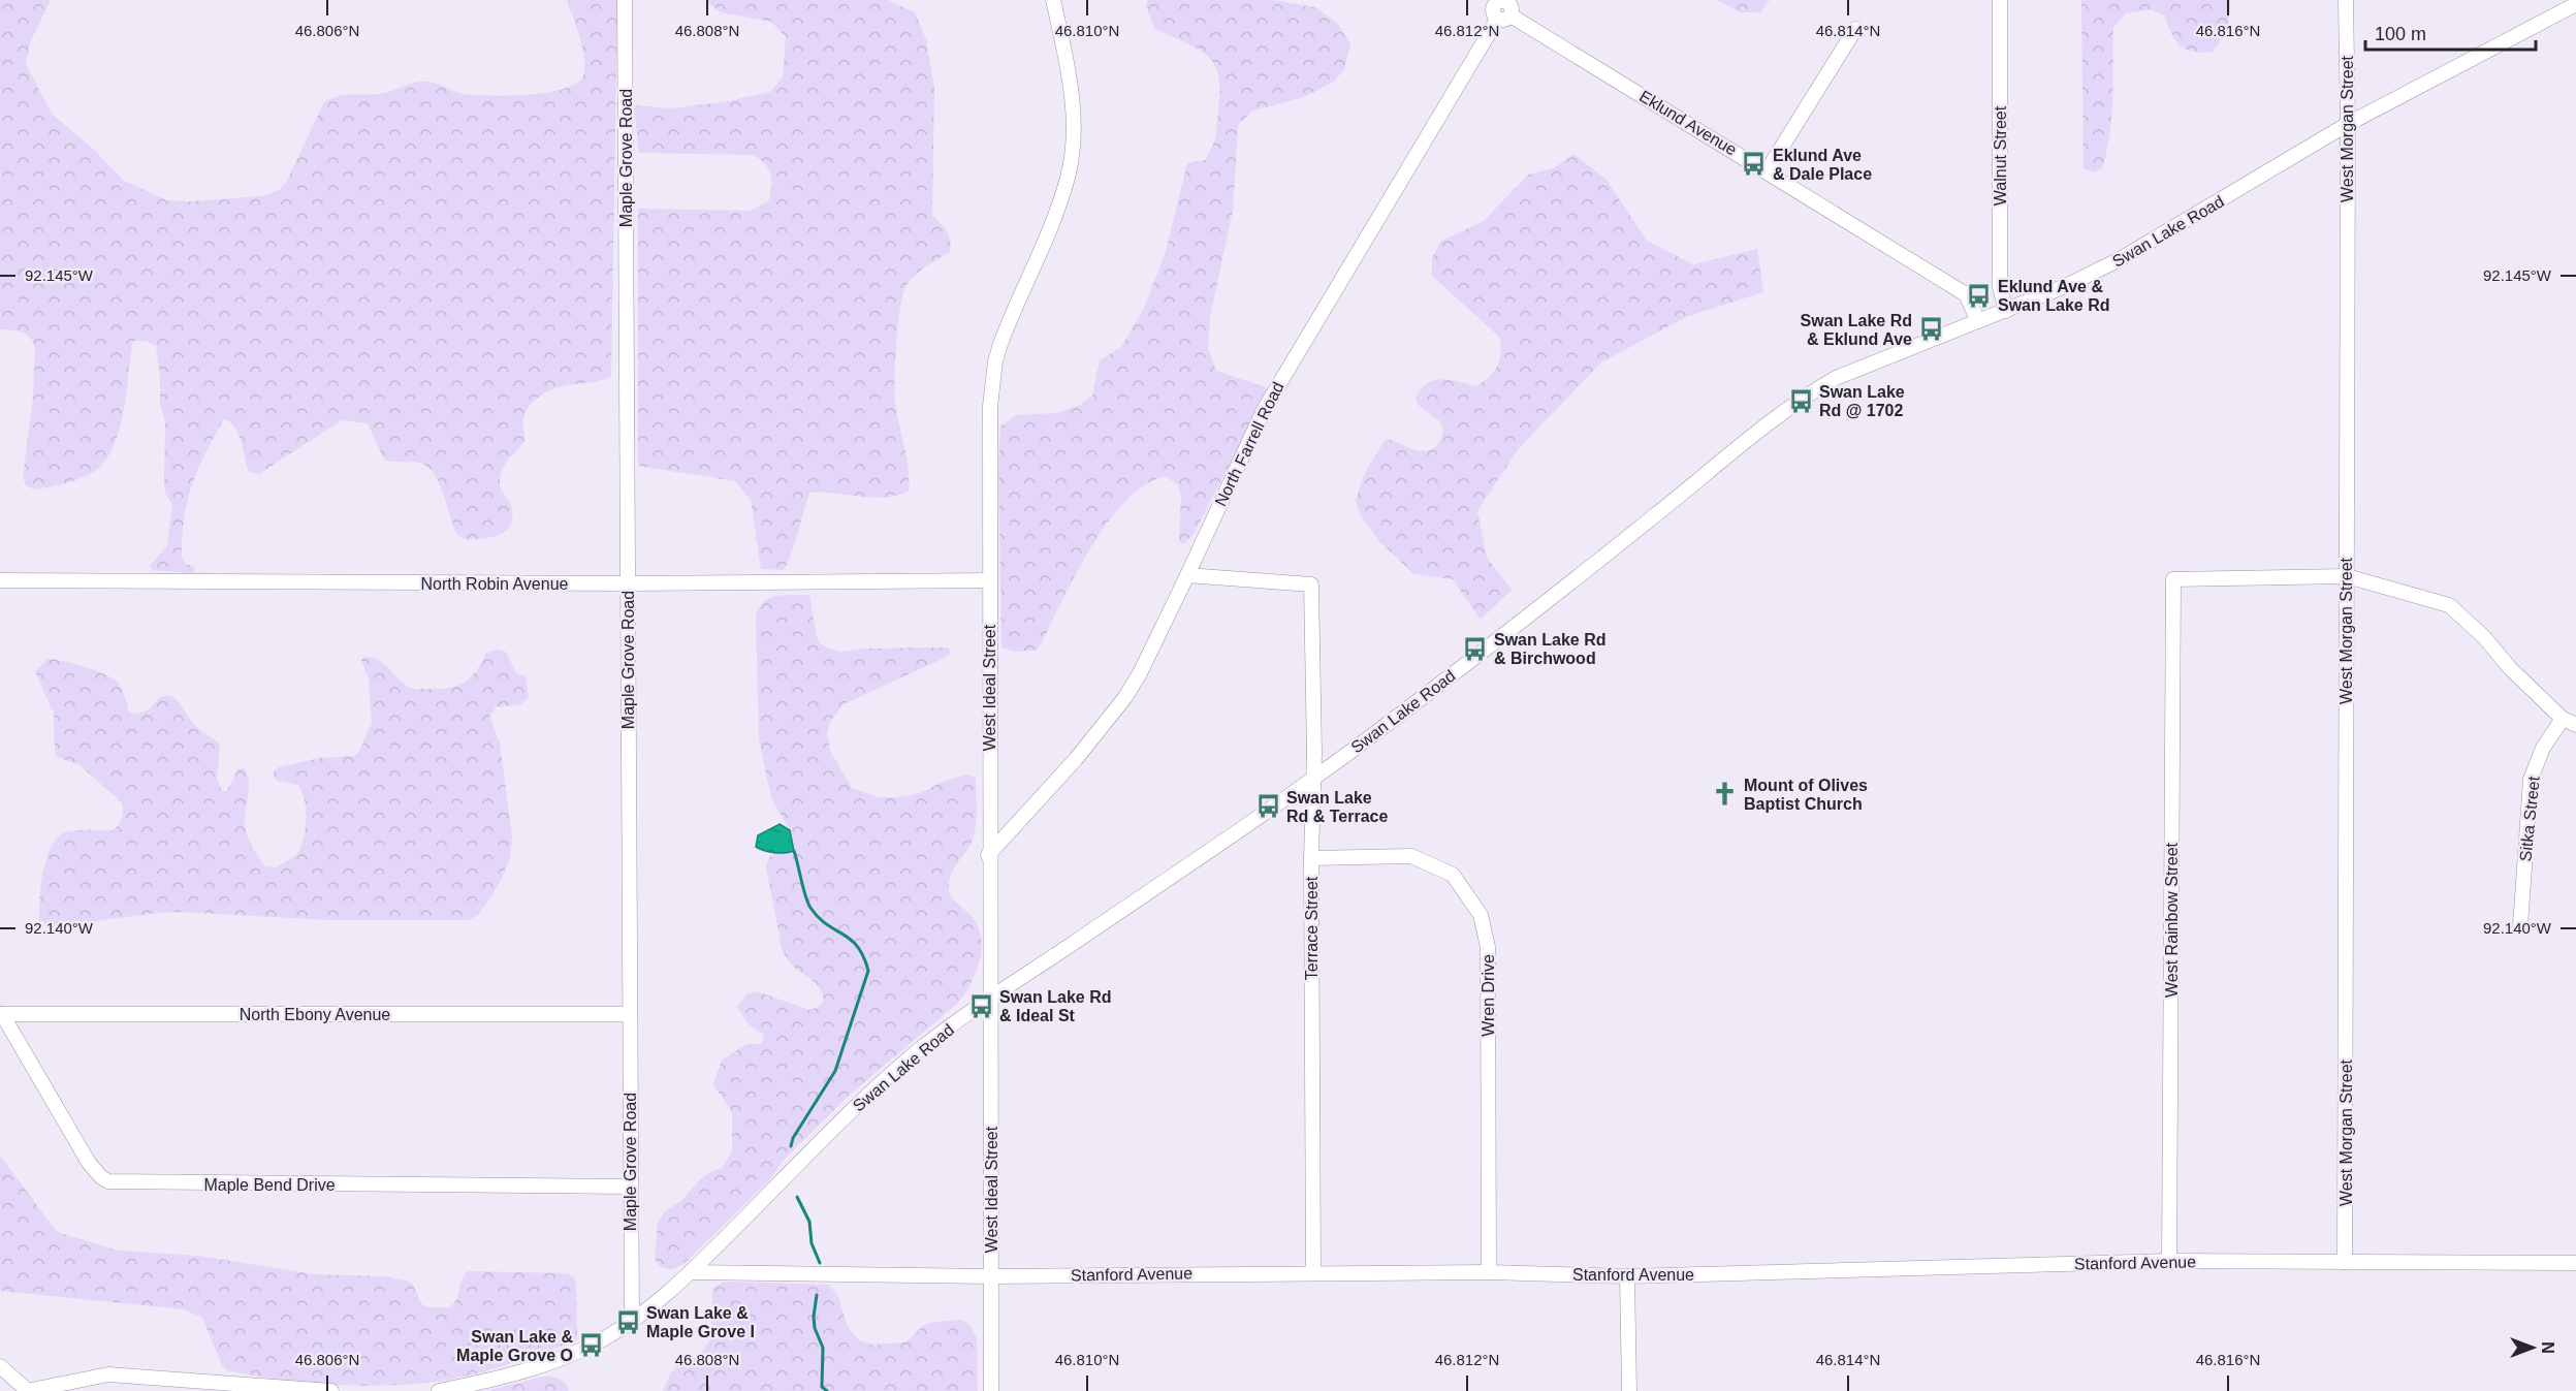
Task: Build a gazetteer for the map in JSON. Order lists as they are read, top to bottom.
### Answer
{
  "streets": {
    "street": [
      "Eklund Avenue",
      "West Morgan Street",
      "Walnut Street",
      "Maple Grove Road",
      "Swan Lake Road",
      "North Farrell Road",
      "North Robin Avenue",
      "West Ideal Street",
      "Sitka Street",
      "West Rainbow Street",
      "Terrace Street",
      "Wren Drive",
      "North Ebony Avenue",
      "Maple Bend Drive",
      "Stanford Avenue"
    ]
  },
  "crossings": [
    ["Eklund Avenue", "Swan Lake Road"],
    ["Eklund Avenue", "North Farrell Road"],
    ["West Morgan Street", "Swan Lake Road"],
    ["West Morgan Street", "West Rainbow Street"],
    ["West Morgan Street", "Stanford Avenue"],
    ["Walnut Street", "Swan Lake Road"],
    ["Maple Grove Road", "Swan Lake Road"],
    ["Maple Grove Road", "North Robin Avenue"],
    ["Maple Grove Road", "North Ebony Avenue"],
    ["Maple Grove Road", "Maple Bend Drive"],
    ["Swan Lake Road", "West Ideal Street"],
    ["Swan Lake Road", "Terrace Street"],
    ["Swan Lake Road", "Stanford Avenue"],
    ["North Farrell Road", "West Ideal Street"],
    ["North Farrell Road", "Terrace Street"],
    ["North Robin Avenue", "West Ideal Street"],
    ["West Ideal Street", "Stanford Avenue"],
    ["West Rainbow Street", "Stanford Avenue"],
    ["Terrace Street", "Wren Drive"],
    ["Terrace Street", "Stanford Avenue"],
    ["Wren Drive", "Stanford Avenue"],
    ["North Ebony Avenue", "Maple Bend Drive"]
  ],
  "places": {
    "bus stop": [
      "Eklund Ave & Dale Place",
      "Eklund Ave & Swan Lake Rd",
      "Swan Lake Rd & Eklund Ave",
      "Swan Lake Rd @ 1702",
      "Swan Lake Rd & Birchwood",
      "Swan Lake Rd & Terrace",
      "Swan Lake Rd & Ideal St",
      "Swan Lake & Maple Grove I",
      "Swan Lake & Maple Grove O"
    ],
    "church": ["Mount of Olives Baptist Church"]
  },
  "scale_bar": "100 m",
  "north": "right",
  "coordinates": [
    "46.806°N",
    "46.808°N",
    "46.810°N",
    "46.812°N",
    "46.814°N",
    "46.816°N",
    "92.145°W",
    "92.140°W"
  ]
}
